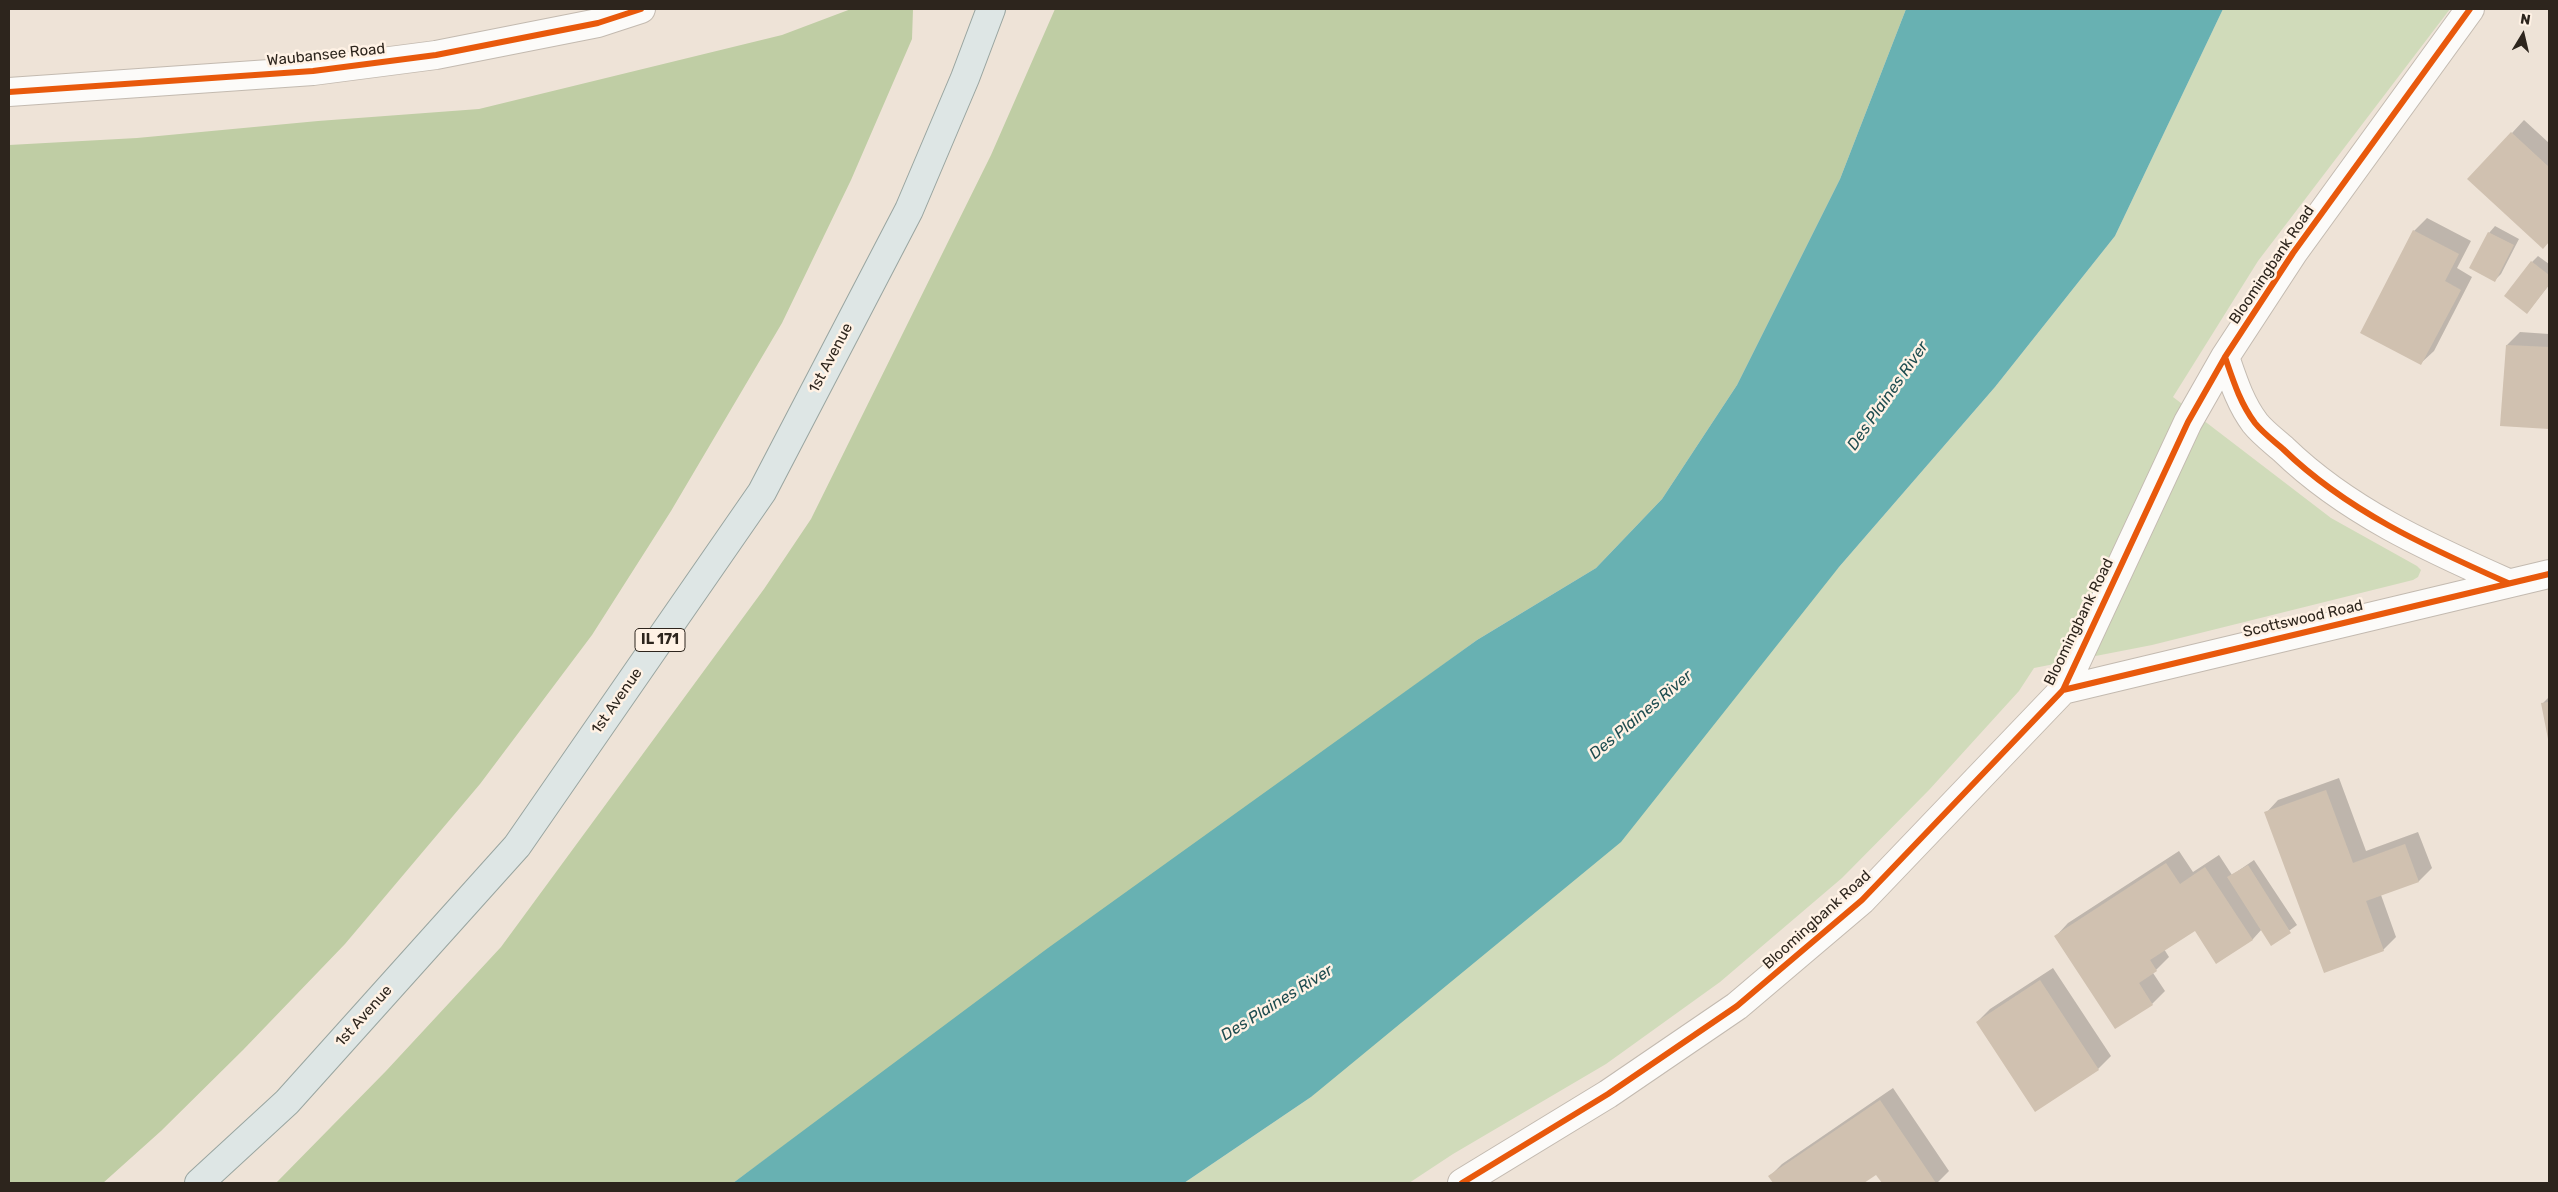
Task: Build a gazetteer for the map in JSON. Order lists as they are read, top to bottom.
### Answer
{
  "streets": {
    "main road": ["1st Avenue", "IL 171"],
    "street": ["Waubansee Road", "Bloomingbank Road", "Scottswood Road"]
  },
  "crossings": [
    ["Bloomingbank Road", "Scottswood Road"]
  ],
  "water": ["Des Plaines River"],
  "north": "top"
}
